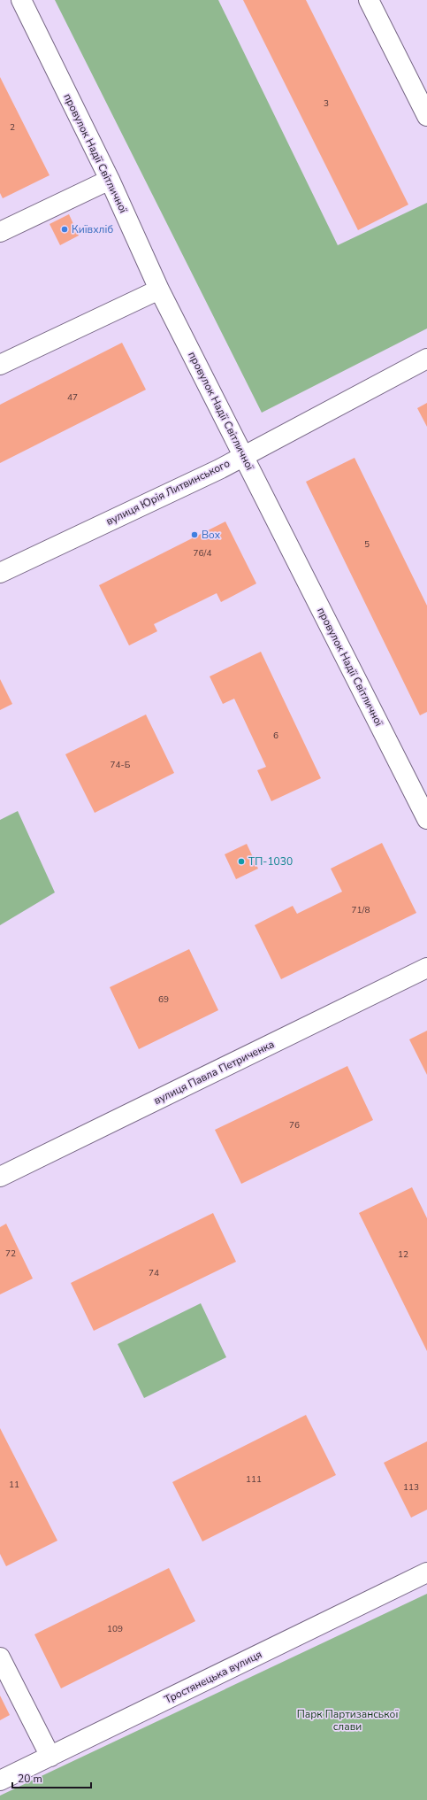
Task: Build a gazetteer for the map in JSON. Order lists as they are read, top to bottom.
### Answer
{
  "streets": {
    "street": [
      "провулок Надії Світличної",
      "вулиця Юрія Литвинського",
      "вулиця Павла Петриченка",
      "Тростянецька вулиця"
    ]
  },
  "crossings": [
    ["провулок Надії Світличної", "вулиця Юрія Литвинського"]
  ],
  "parks": ["Парк Партизанської слави"],
  "places": ["Київхліб", "Box", "ТП-1030"],
  "house_numbers": [
    "3",
    "2",
    "47",
    "5",
    "76/4",
    "6",
    "74-Б",
    "71/8",
    "69",
    "76",
    "72",
    "12",
    "74",
    "111",
    "11",
    "113",
    "109"
  ],
  "scale_bar": "20 m"
}
